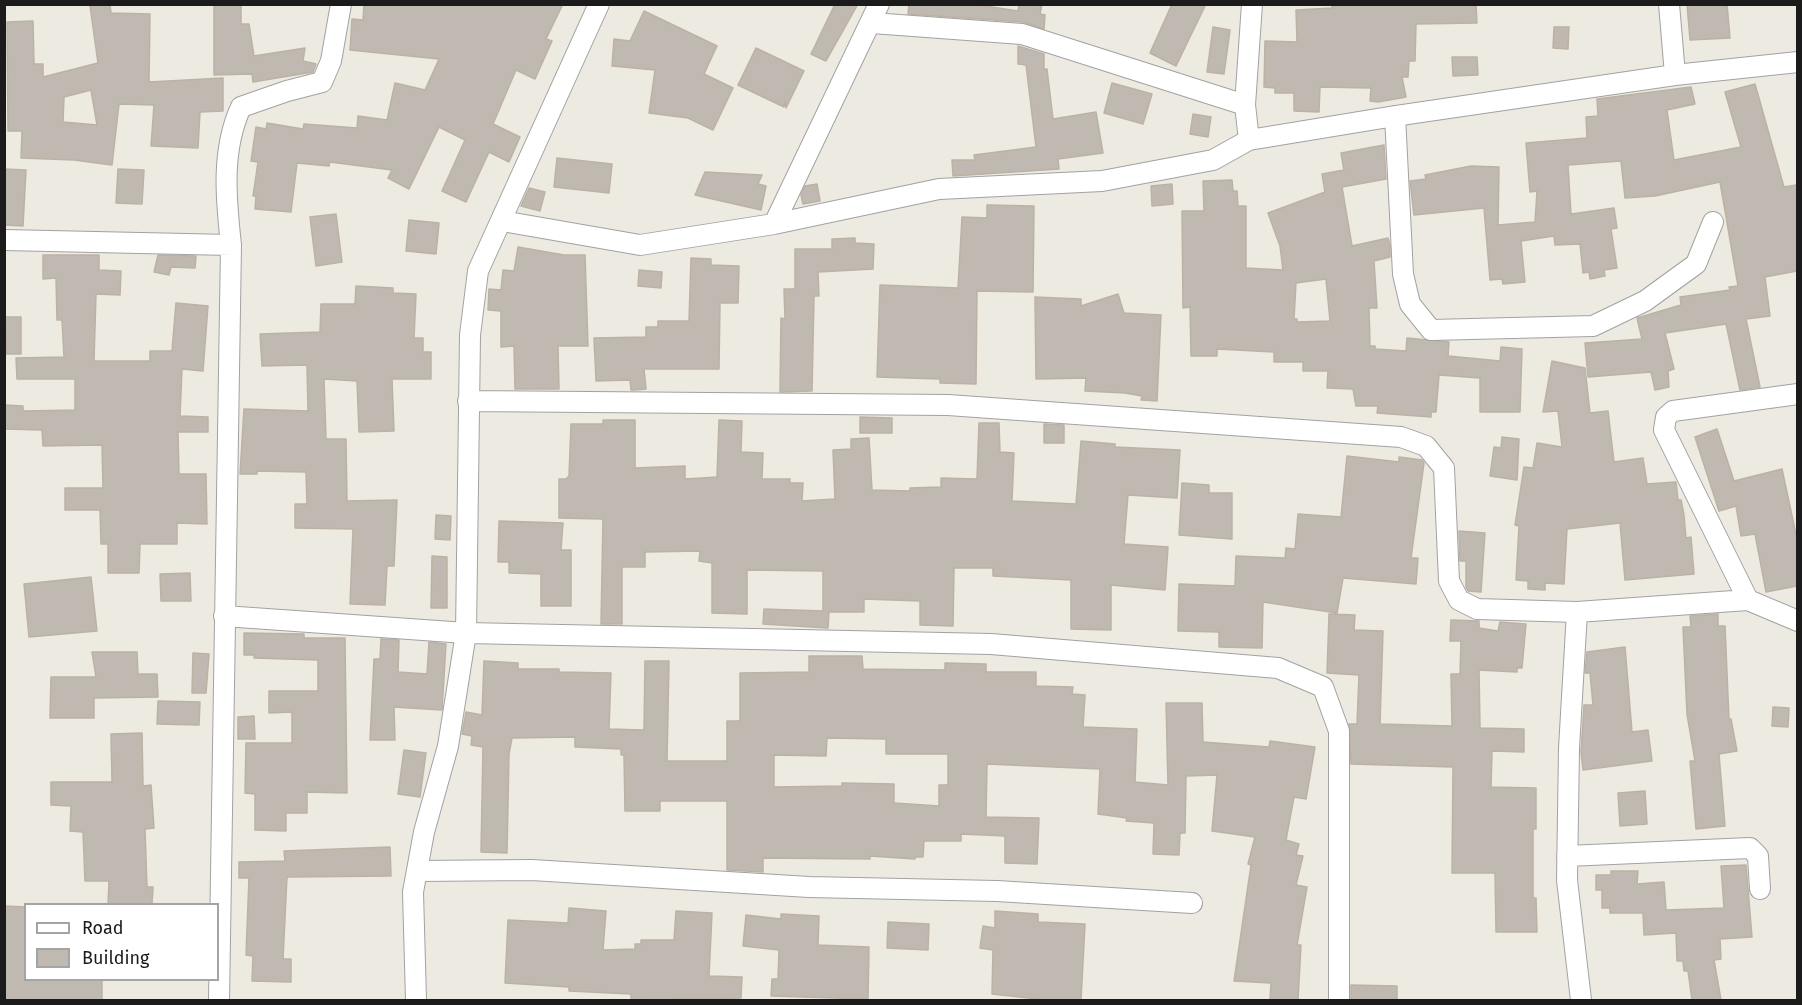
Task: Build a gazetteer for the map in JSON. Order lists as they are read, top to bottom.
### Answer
{
  "legend": ["Road", "Building"]
}
